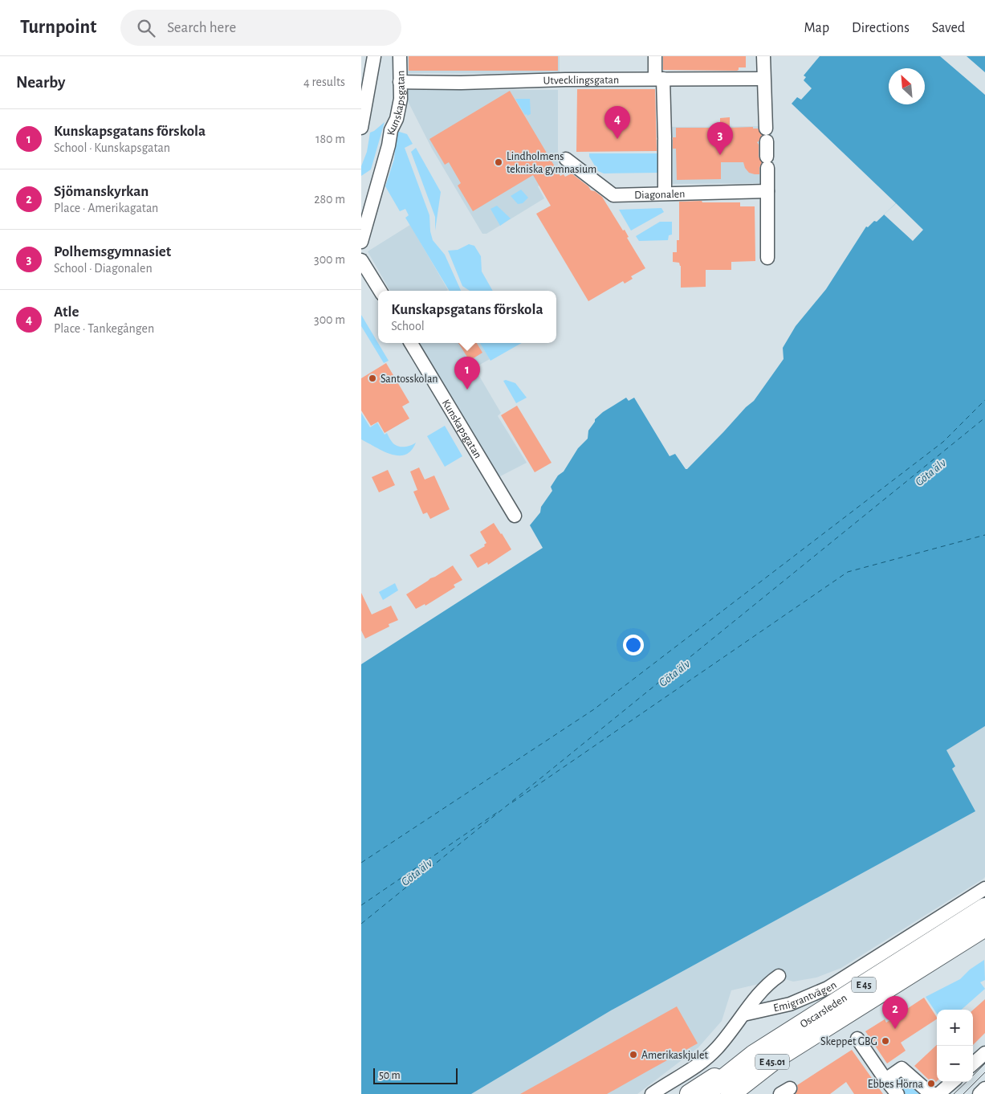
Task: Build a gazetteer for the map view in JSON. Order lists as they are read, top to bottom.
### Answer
{
  "streets": {
    "highway": ["E 45", "Oscarsleden", "E 45.01"],
    "street": [
      "Utvecklingsgatan",
      "Kunskapsgatan",
      "Diagonalen",
      "Emigrantvägen"
    ]
  },
  "crossings": [
    ["Utvecklingsgatan", "Kunskapsgatan"]
  ],
  "water": ["Göta älv"],
  "places": [
    "Lindholmens tekniska gymnasium",
    "Santosskolan",
    "Skeppet GBG",
    "Amerikaskjulet",
    "Ebbes Hörna"
  ],
  "scale_bar": "50 m",
  "north": "top left",
  "page": {
    "header": "Turnpoint",
    "search": "Search here",
    "nav": ["Map", "Directions", "Saved"],
    "heading": ["Nearby", "4 results"],
    "pins": [
      "4",
      "3",
      "1",
      "2"
    ],
    "list": [
      {
        "mark": "1",
        "name": "Kunskapsgatans förskola",
        "note": "School · Kunskapsgatan",
        "value": "180 m"
      },
      {
        "mark": "2",
        "name": "Sjömanskyrkan",
        "note": "Place · Amerikagatan",
        "value": "280 m"
      },
      {
        "mark": "3",
        "name": "Polhemsgymnasiet",
        "note": "School · Diagonalen",
        "value": "300 m"
      },
      {
        "mark": "4",
        "name": "Atle",
        "note": "Place · Tankegången",
        "value": "300 m"
      }
    ],
    "popup": ["Kunskapsgatans förskola", "School"],
    "map_buttons": ["+", "−"],
    "scale": "50 m"
  }
}
